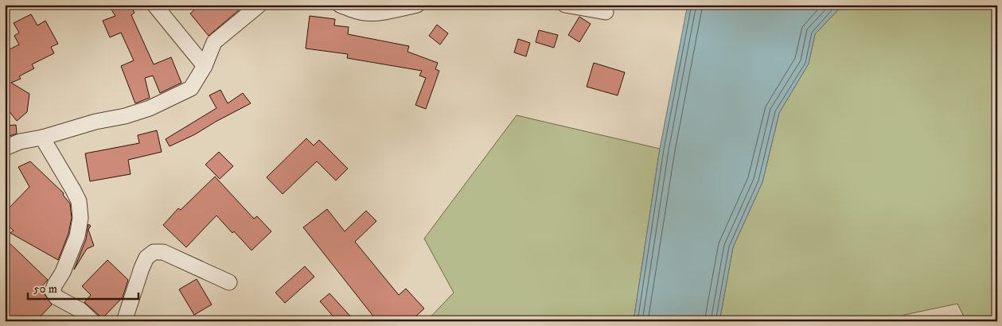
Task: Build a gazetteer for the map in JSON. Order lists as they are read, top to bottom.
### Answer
{
  "scale_bar": "50 m"
}
